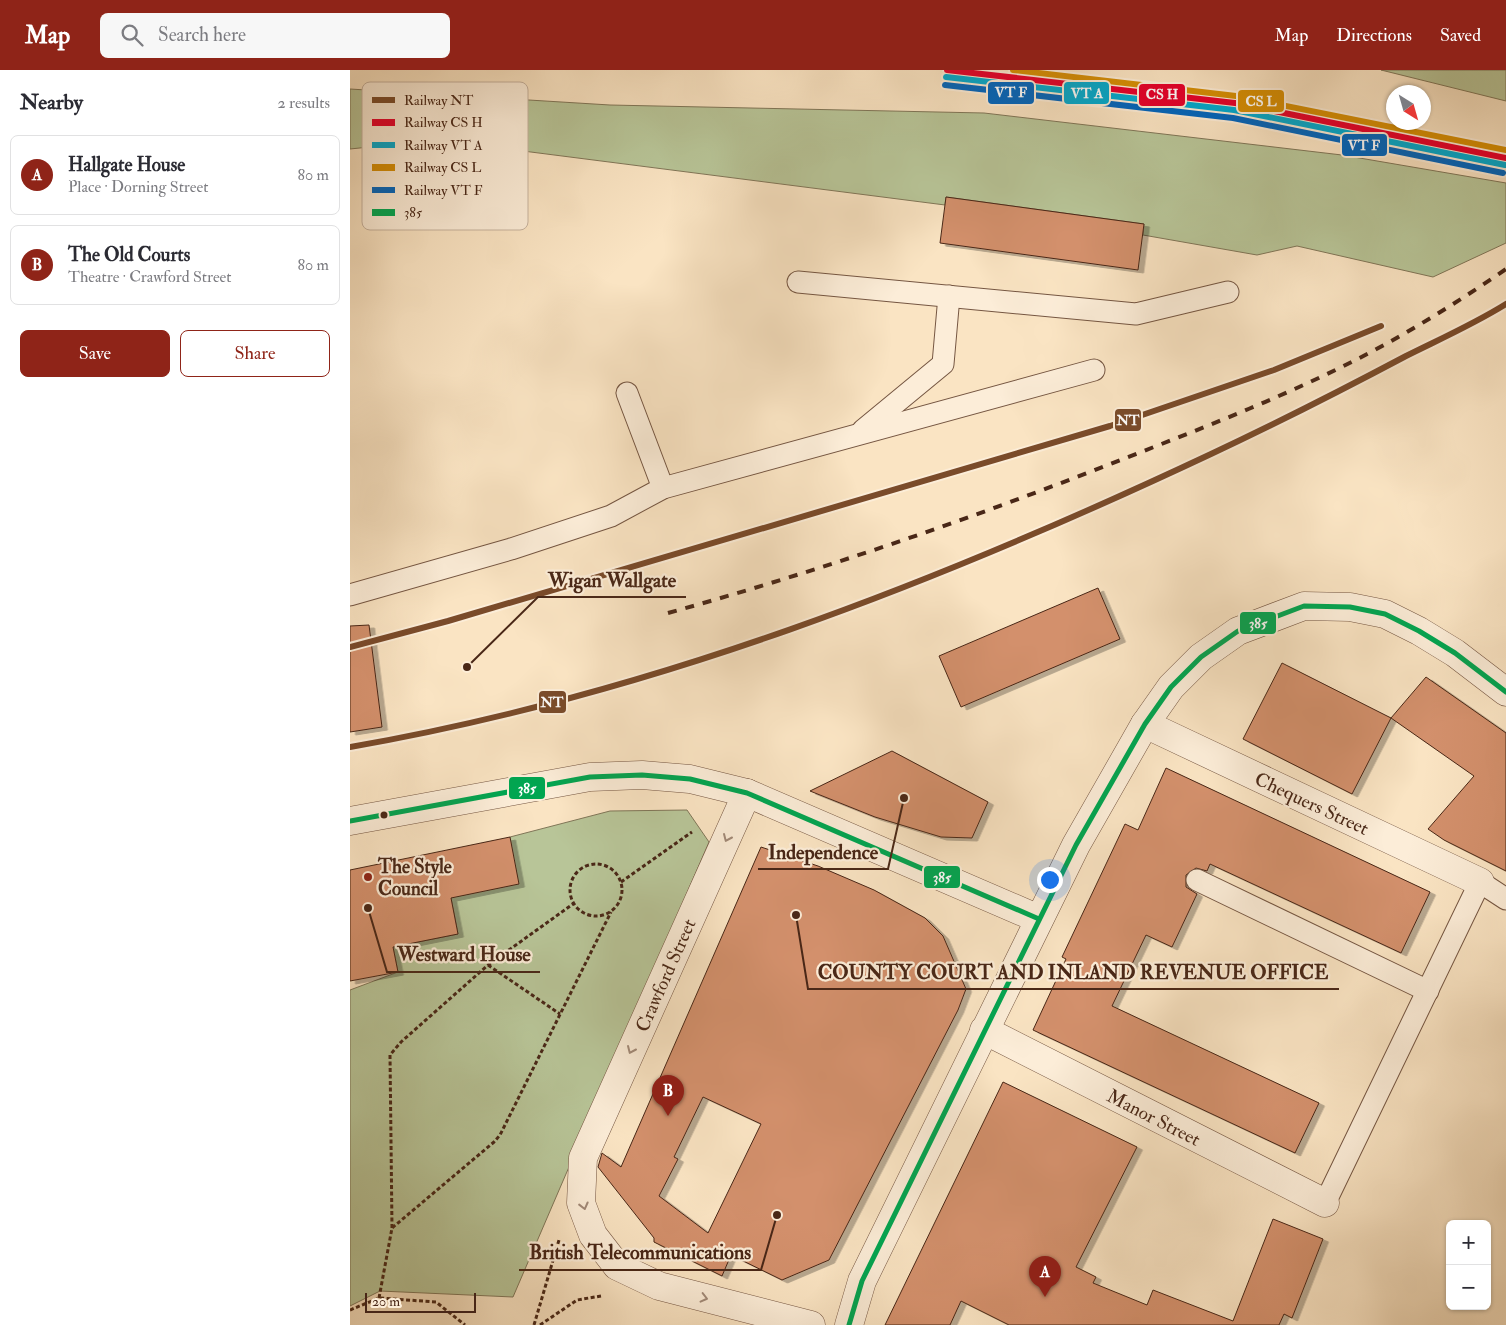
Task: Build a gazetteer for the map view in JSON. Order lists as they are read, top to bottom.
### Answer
{
  "streets": {
    "street": ["Chequers Street", "Crawford Street", "Manor Street"]
  },
  "places": [
    "Wigan Wallgate",
    "Independence",
    "The Style Council",
    "Westward House",
    "COUNTY COURT AND INLAND REVENUE OFFICE",
    "British Telecommunications"
  ],
  "lines": ["rail line NT", "transit line 385"],
  "legend": [
    "Railway NT",
    "Railway CS H",
    "Railway VT A",
    "Railway CS L",
    "Railway VT F",
    "385"
  ],
  "scale_bar": "20 m",
  "north": "bottom right",
  "page": {
    "header": "Map",
    "search": "Search here",
    "nav": ["Map", "Directions", "Saved"],
    "heading": ["Nearby", "2 results"],
    "list": [
      {
        "mark": "A",
        "name": "Hallgate House",
        "note": "Place · Dorning Street",
        "value": "80 m"
      },
      {
        "mark": "B",
        "name": "The Old Courts",
        "note": "Theatre · Crawford Street",
        "value": "80 m"
      }
    ],
    "buttons": ["Save", "Share"],
    "pins": ["B", "A"],
    "map_buttons": ["+", "−"],
    "scale": "20 m"
  }
}
